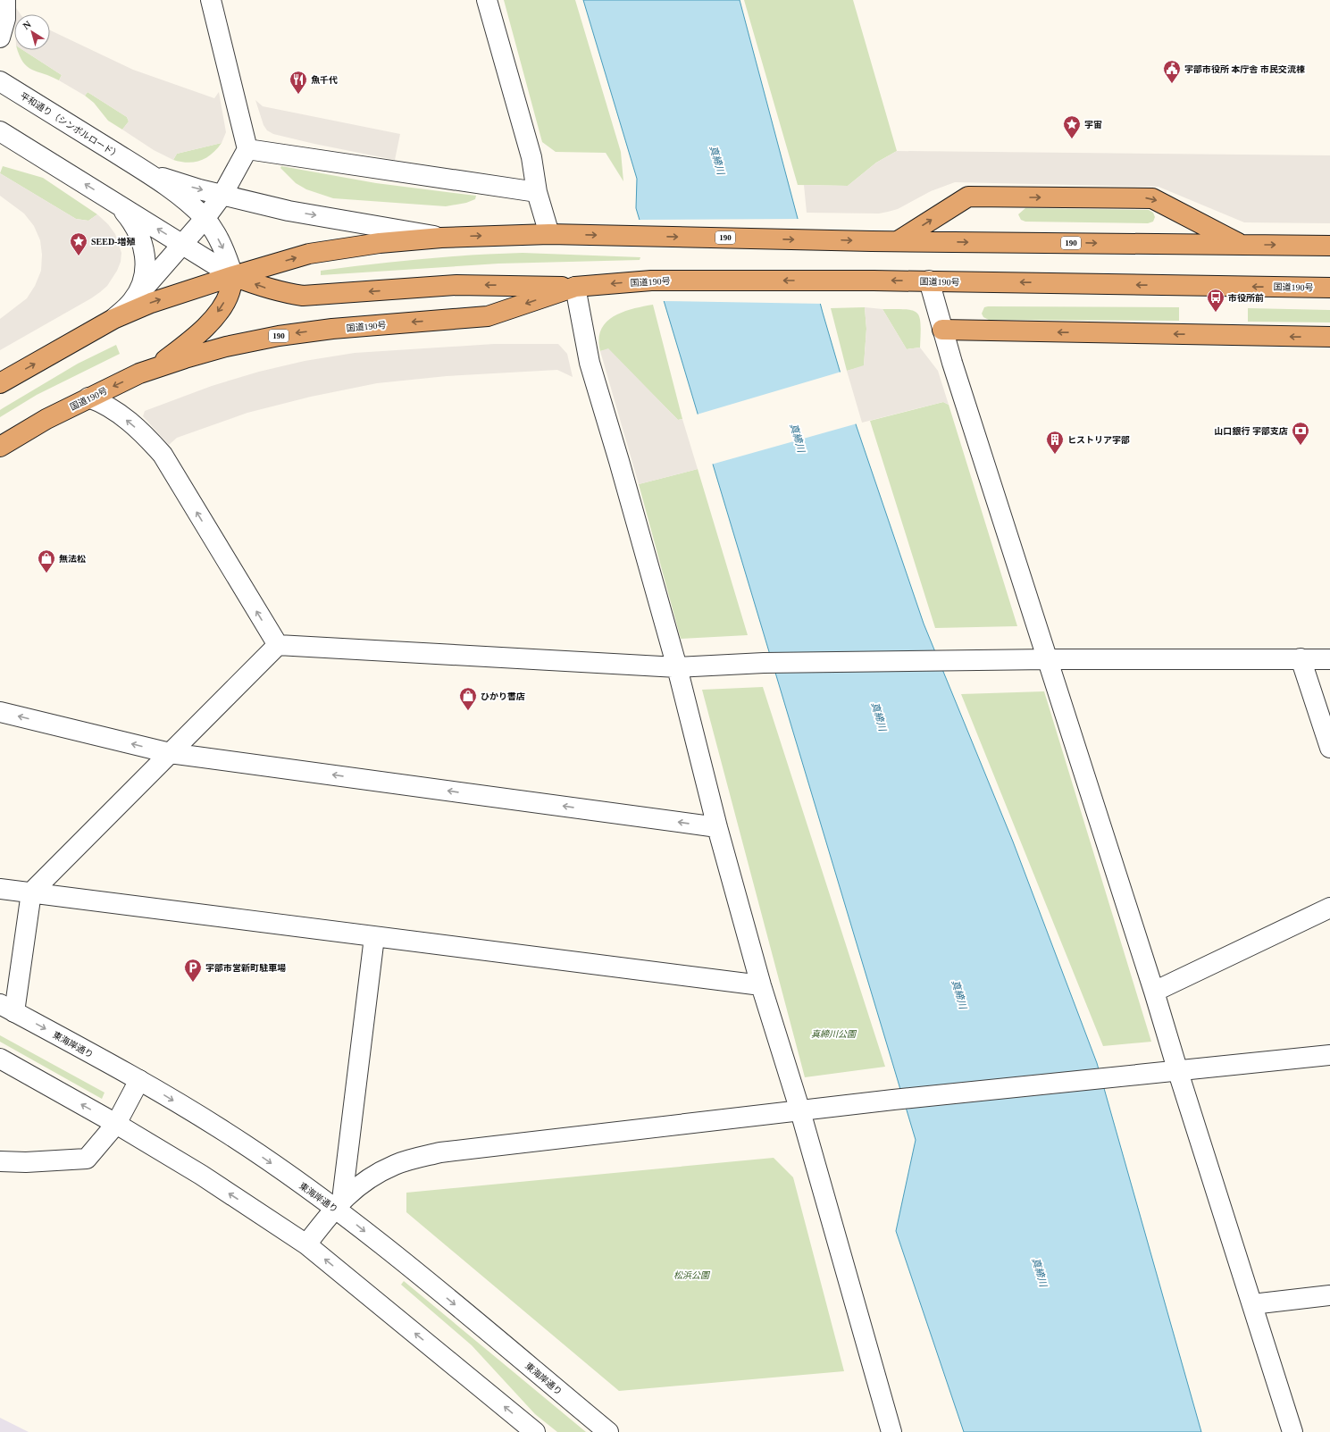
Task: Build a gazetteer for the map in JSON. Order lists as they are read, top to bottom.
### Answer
{
  "streets": {
    "highway": ["190", "国道190号"],
    "street": ["平和通り（シンボルロード）", "東海岸通り"]
  },
  "water": ["真締川"],
  "parks": ["真締川公園", "松浜公園"],
  "places": {
    "public building": ["宇部市役所 本庁舎 市民交流棟"],
    "restaurant": ["魚千代"],
    "place": ["宇宙", "SEED-増殖"],
    "bus stop": ["市役所前"],
    "bank": ["山口銀行 宇部支店"],
    "building": ["ヒストリア宇部"],
    "shop": ["無法松", "ひかり書店"],
    "parking": ["宇部市営新町駐車場"]
  },
  "north": "top left"
}
